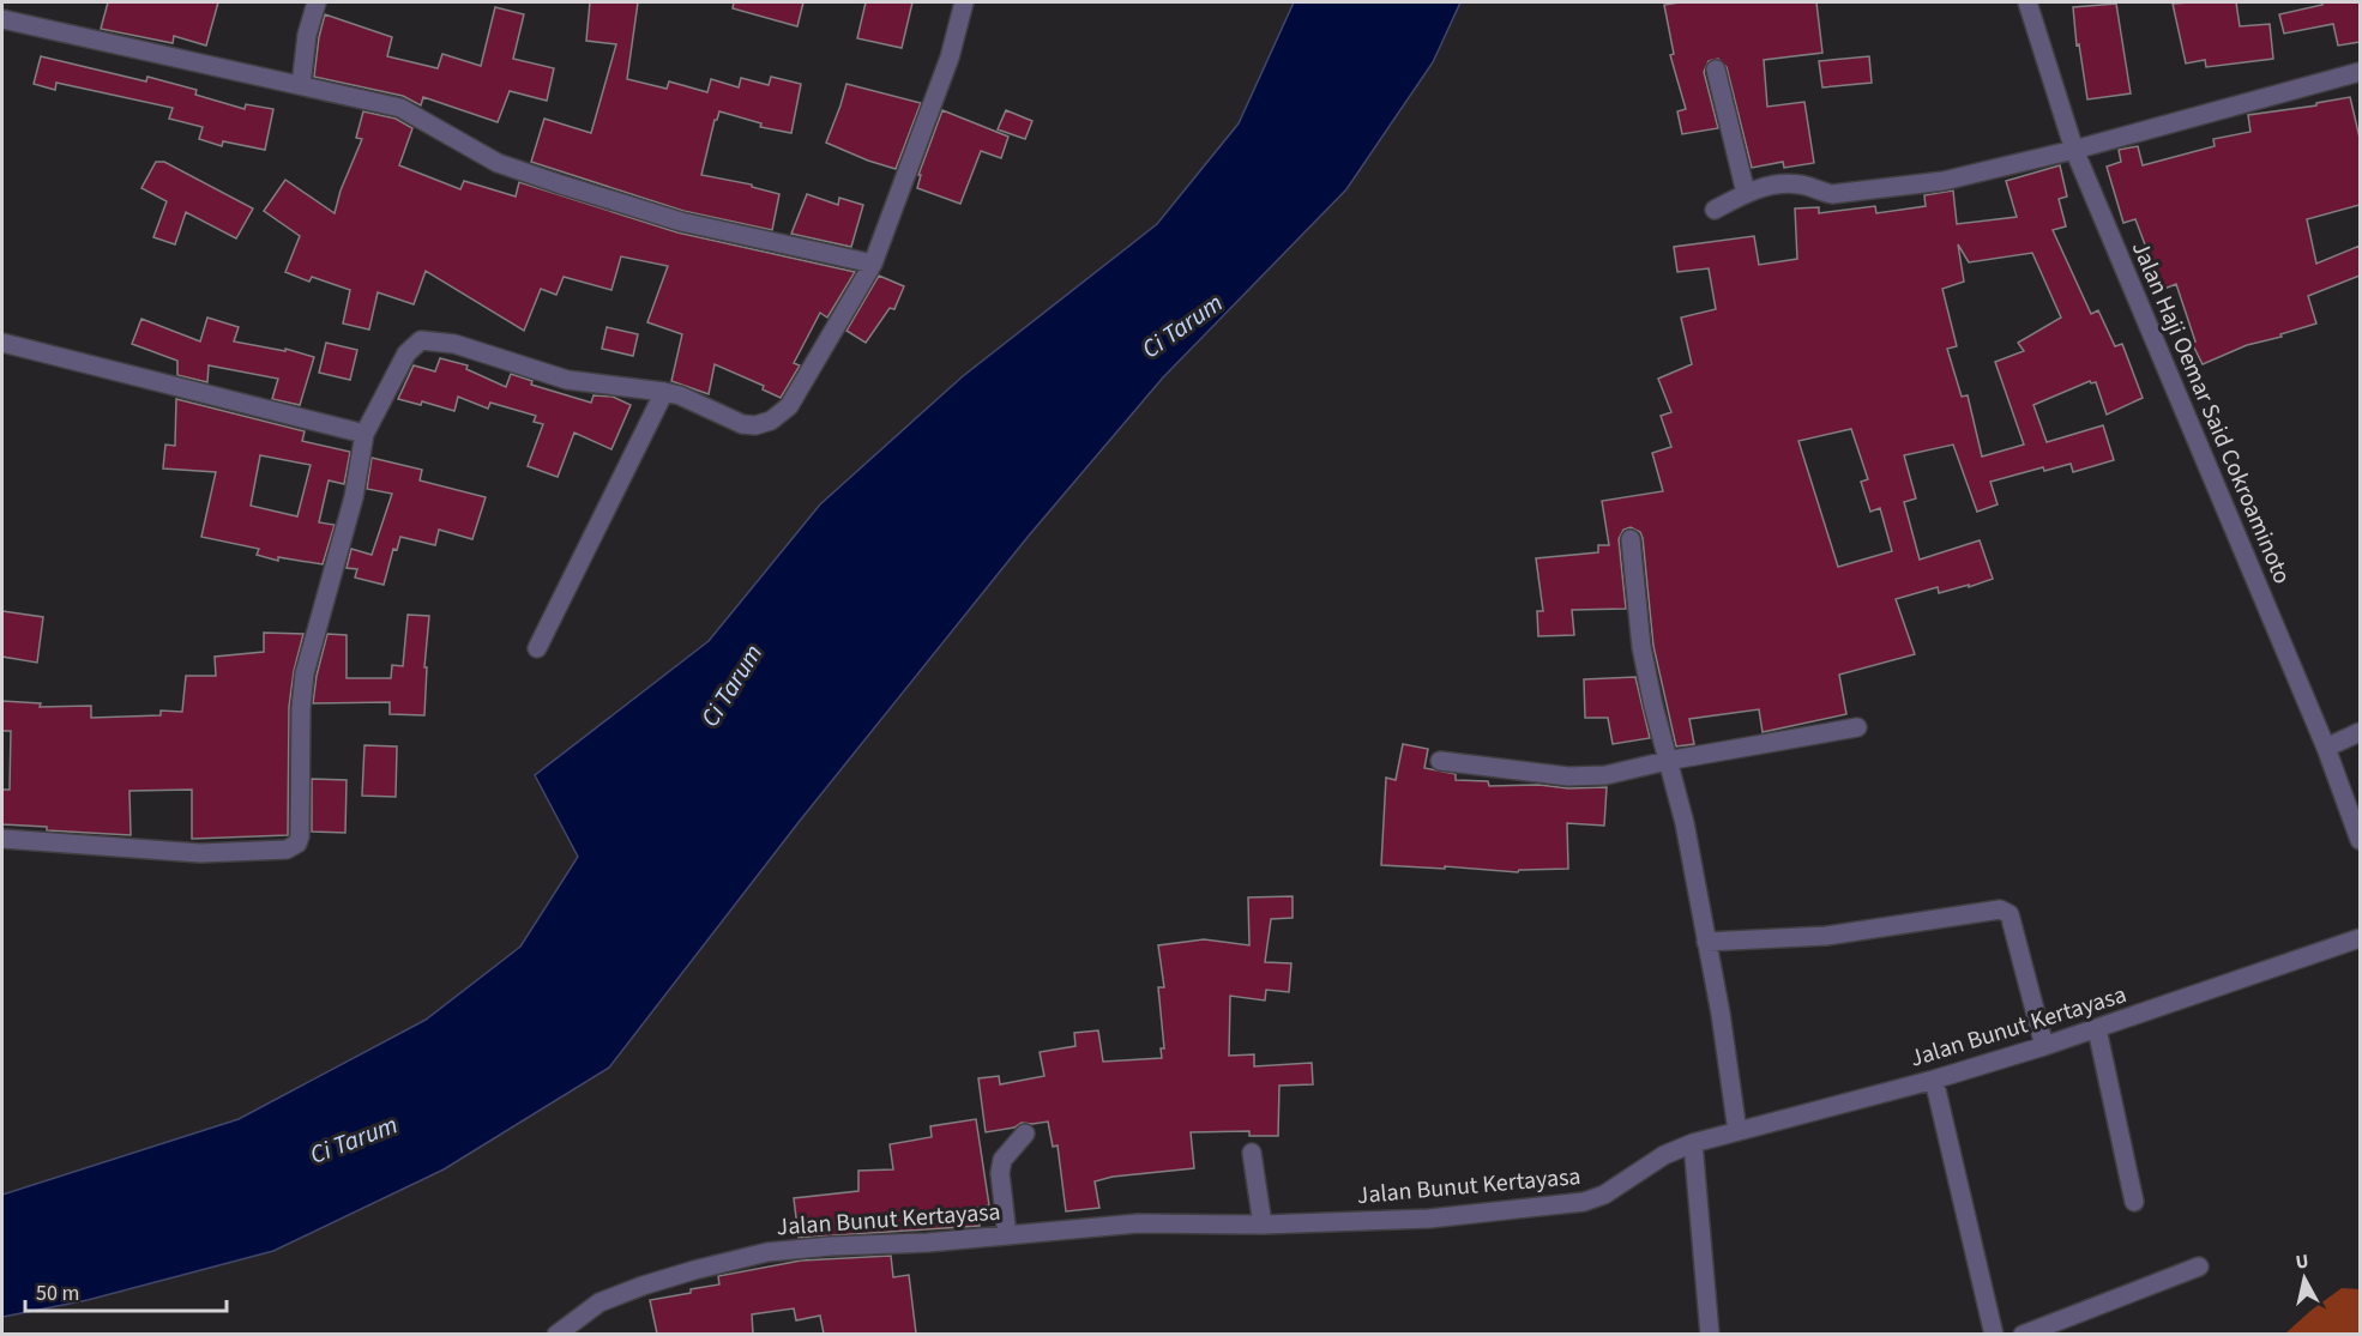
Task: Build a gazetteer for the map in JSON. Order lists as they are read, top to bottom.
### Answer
{
  "streets": {
    "street": ["Jalan Haji Oemar Said Cokroaminoto", "Jalan Bunut Kertayasa"]
  },
  "water": ["Ci Tarum"],
  "scale_bar": "50 m",
  "north": "top"
}
